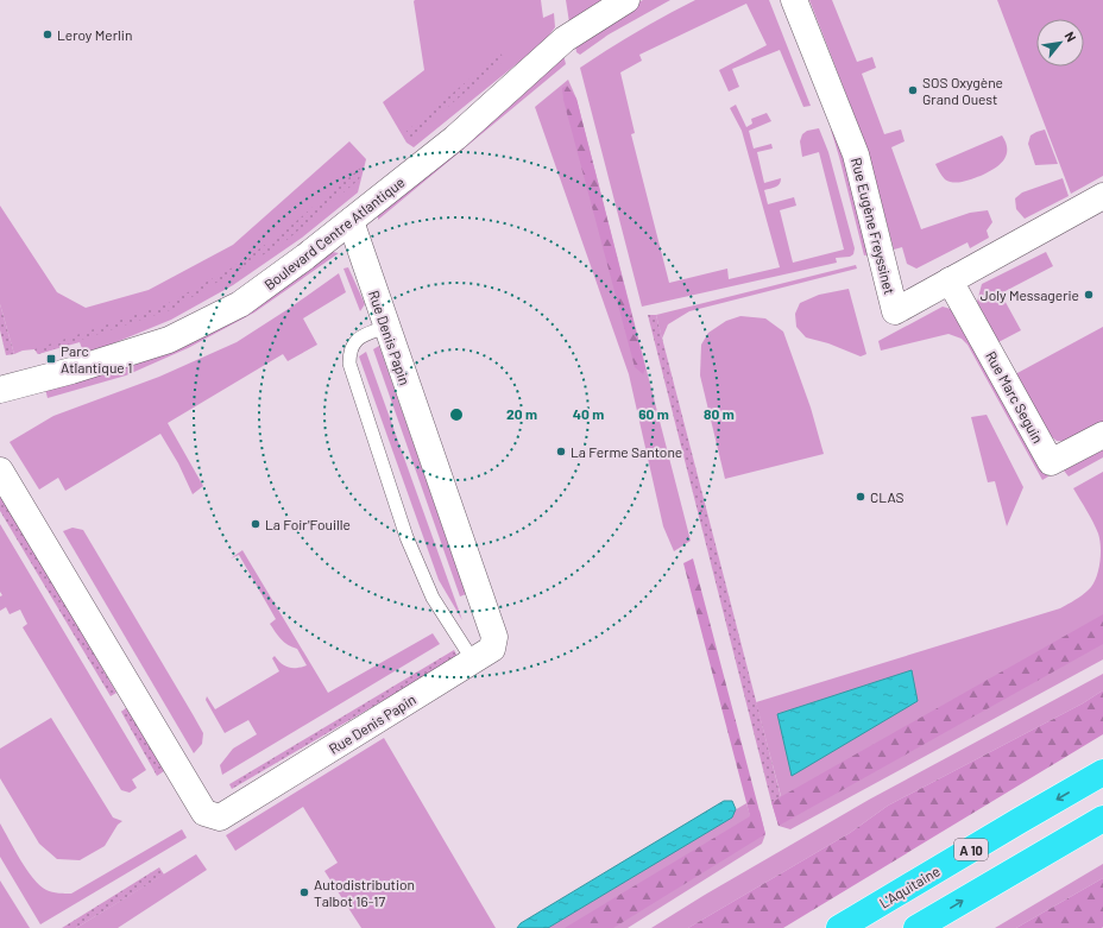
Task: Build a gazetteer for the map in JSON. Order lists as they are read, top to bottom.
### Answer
{
  "streets": {
    "highway": ["A 10", "L'Aquitaine"],
    "street": [
      "Rue Eugène Freyssinet",
      "Boulevard Centre Atlantique",
      "Rue Denis Papin",
      "Rue Marc Seguin"
    ]
  },
  "crossings": [
    ["Rue Eugène Freyssinet", "Rue Marc Seguin"],
    ["Boulevard Centre Atlantique", "Rue Denis Papin"]
  ],
  "places": {
    "other": [
      "Leroy Merlin",
      "SOS Oxygène Grand Ouest",
      "Joly Messagerie",
      "La Ferme Santone",
      "CLAS",
      "La Foir'Fouille",
      "Autodistribution Talbot 16-17"
    ],
    "transit": ["Parc Atlantique 1"]
  },
  "north": "top right",
  "rings": [
    "20 m",
    "40 m",
    "60 m",
    "80 m"
  ]
}
